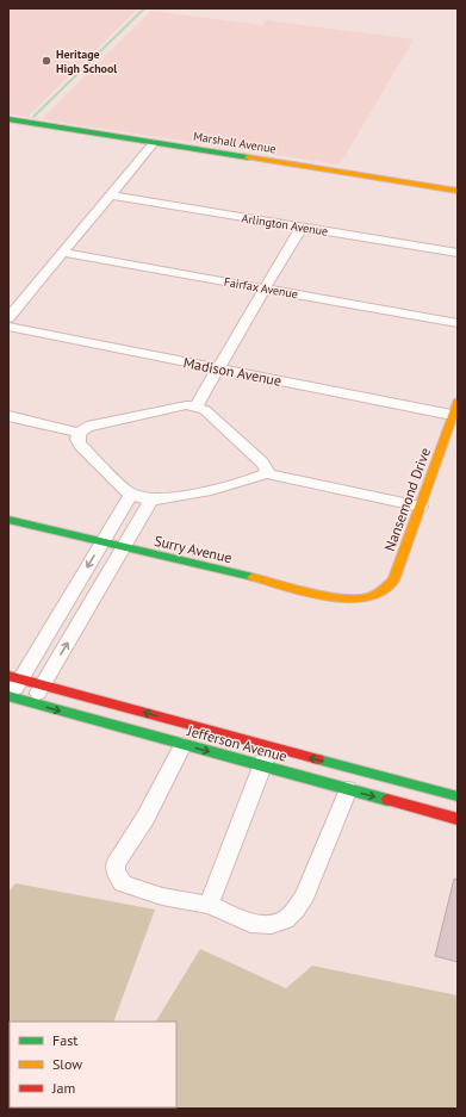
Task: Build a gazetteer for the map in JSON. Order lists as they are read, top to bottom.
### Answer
{
  "streets": {
    "street": [
      "Marshall Avenue",
      "Arlington Avenue",
      "Fairfax Avenue",
      "Madison Avenue",
      "Nansemond Drive",
      "Surry Avenue",
      "Jefferson Avenue"
    ]
  },
  "crossings": [
    ["Madison Avenue", "Nansemond Drive"],
    ["Nansemond Drive", "Surry Avenue"]
  ],
  "places": ["Heritage High School"],
  "legend": ["Fast", "Slow", "Jam"]
}
